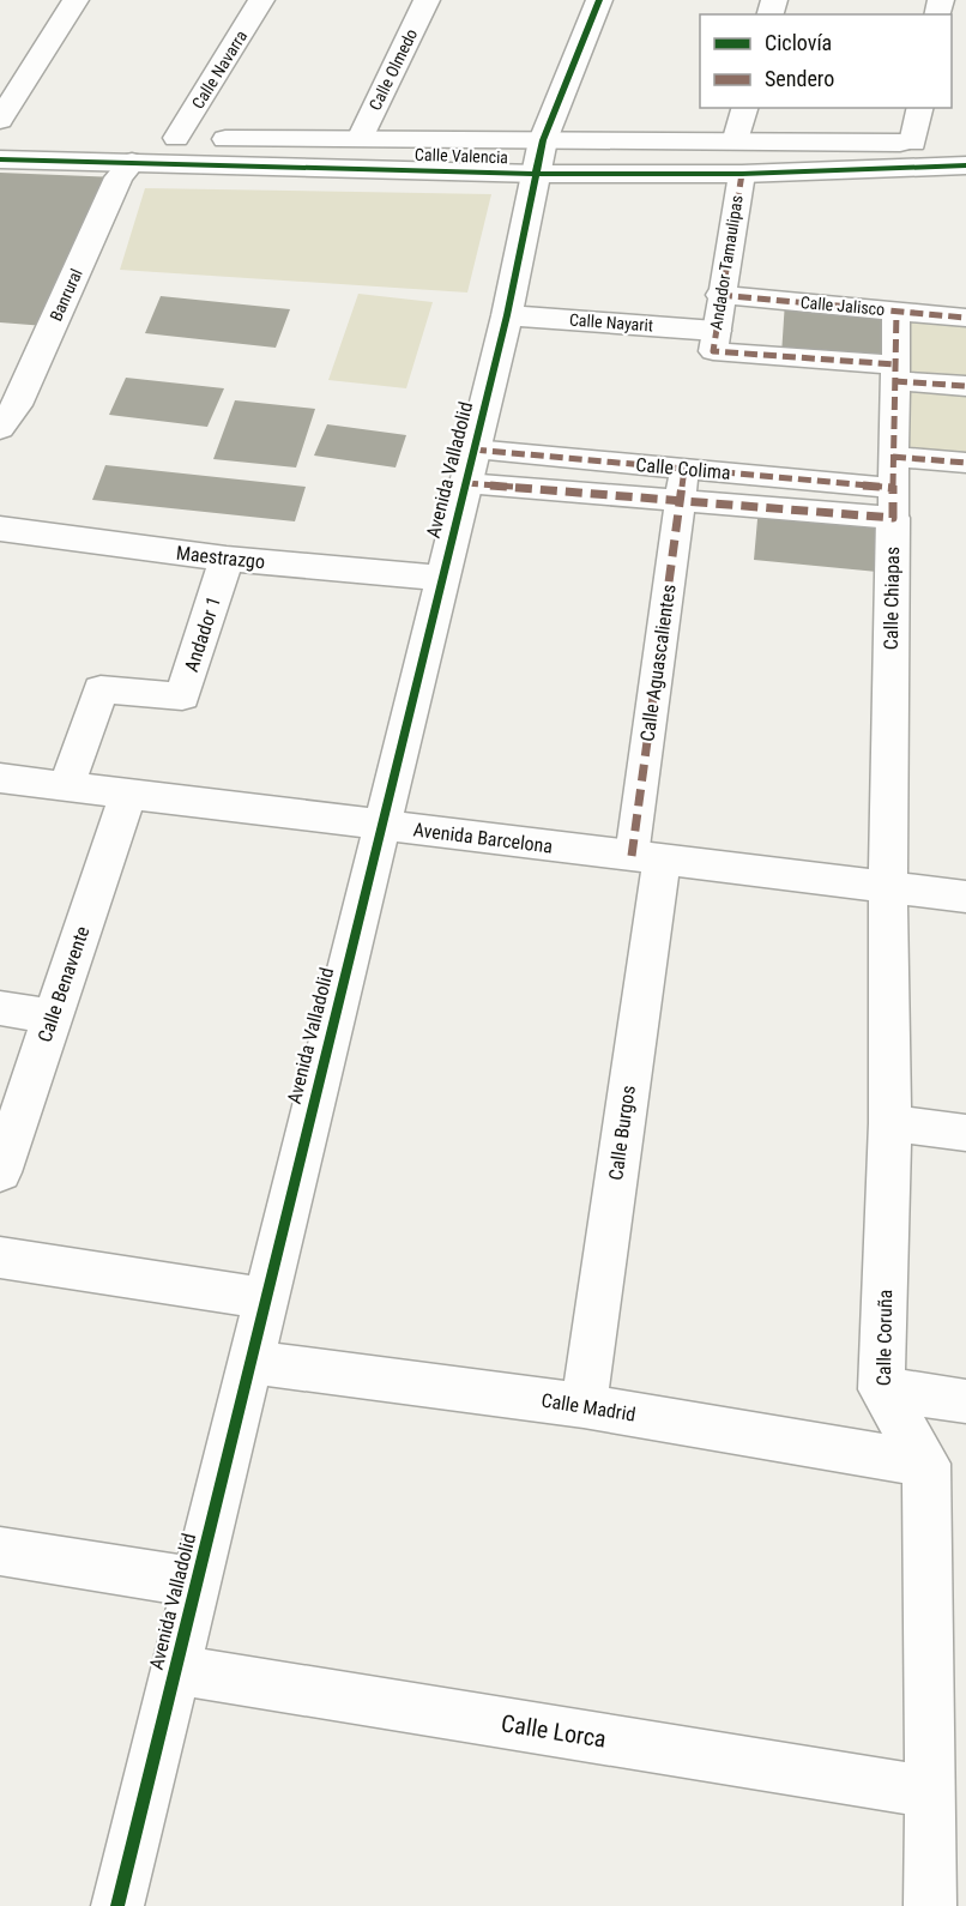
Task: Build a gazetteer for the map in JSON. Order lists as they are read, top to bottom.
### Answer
{
  "streets": {
    "street": [
      "Calle Navarra",
      "Calle Olmedo",
      "Calle Valencia",
      "Andador Tamaulipas",
      "Banrural",
      "Calle Jalisco",
      "Calle Nayarit",
      "Calle Colima",
      "Avenida Valladolid",
      "Maestrazgo",
      "Calle Chiapas",
      "Andador 1",
      "Calle Aguascalientes",
      "Avenida Barcelona",
      "Calle Benavente",
      "Calle Burgos",
      "Calle Coruña",
      "Calle Madrid",
      "Calle Lorca"
    ]
  },
  "crossings": [
    ["Calle Navarra", "Calle Valencia"],
    ["Calle Olmedo", "Calle Valencia"],
    ["Calle Valencia", "Andador Tamaulipas"],
    ["Calle Valencia", "Banrural"],
    ["Calle Valencia", "Avenida Valladolid"],
    ["Andador Tamaulipas", "Calle Jalisco"],
    ["Andador Tamaulipas", "Calle Nayarit"],
    ["Calle Jalisco", "Calle Chiapas"],
    ["Calle Nayarit", "Avenida Valladolid"],
    ["Calle Nayarit", "Calle Chiapas"],
    ["Calle Colima", "Avenida Valladolid"],
    ["Calle Colima", "Calle Chiapas"],
    ["Calle Colima", "Calle Aguascalientes"],
    ["Avenida Valladolid", "Maestrazgo"],
    ["Avenida Valladolid", "Avenida Barcelona"],
    ["Avenida Valladolid", "Calle Madrid"],
    ["Avenida Valladolid", "Calle Lorca"],
    ["Maestrazgo", "Andador 1"],
    ["Calle Chiapas", "Avenida Barcelona"],
    ["Calle Chiapas", "Calle Coruña"],
    ["Andador 1", "Avenida Barcelona"],
    ["Calle Aguascalientes", "Avenida Barcelona"],
    ["Calle Aguascalientes", "Calle Burgos"],
    ["Avenida Barcelona", "Calle Benavente"],
    ["Avenida Barcelona", "Calle Burgos"],
    ["Avenida Barcelona", "Calle Coruña"],
    ["Calle Burgos", "Calle Madrid"],
    ["Calle Coruña", "Calle Madrid"]
  ],
  "legend": ["Ciclovía", "Sendero"]
}
